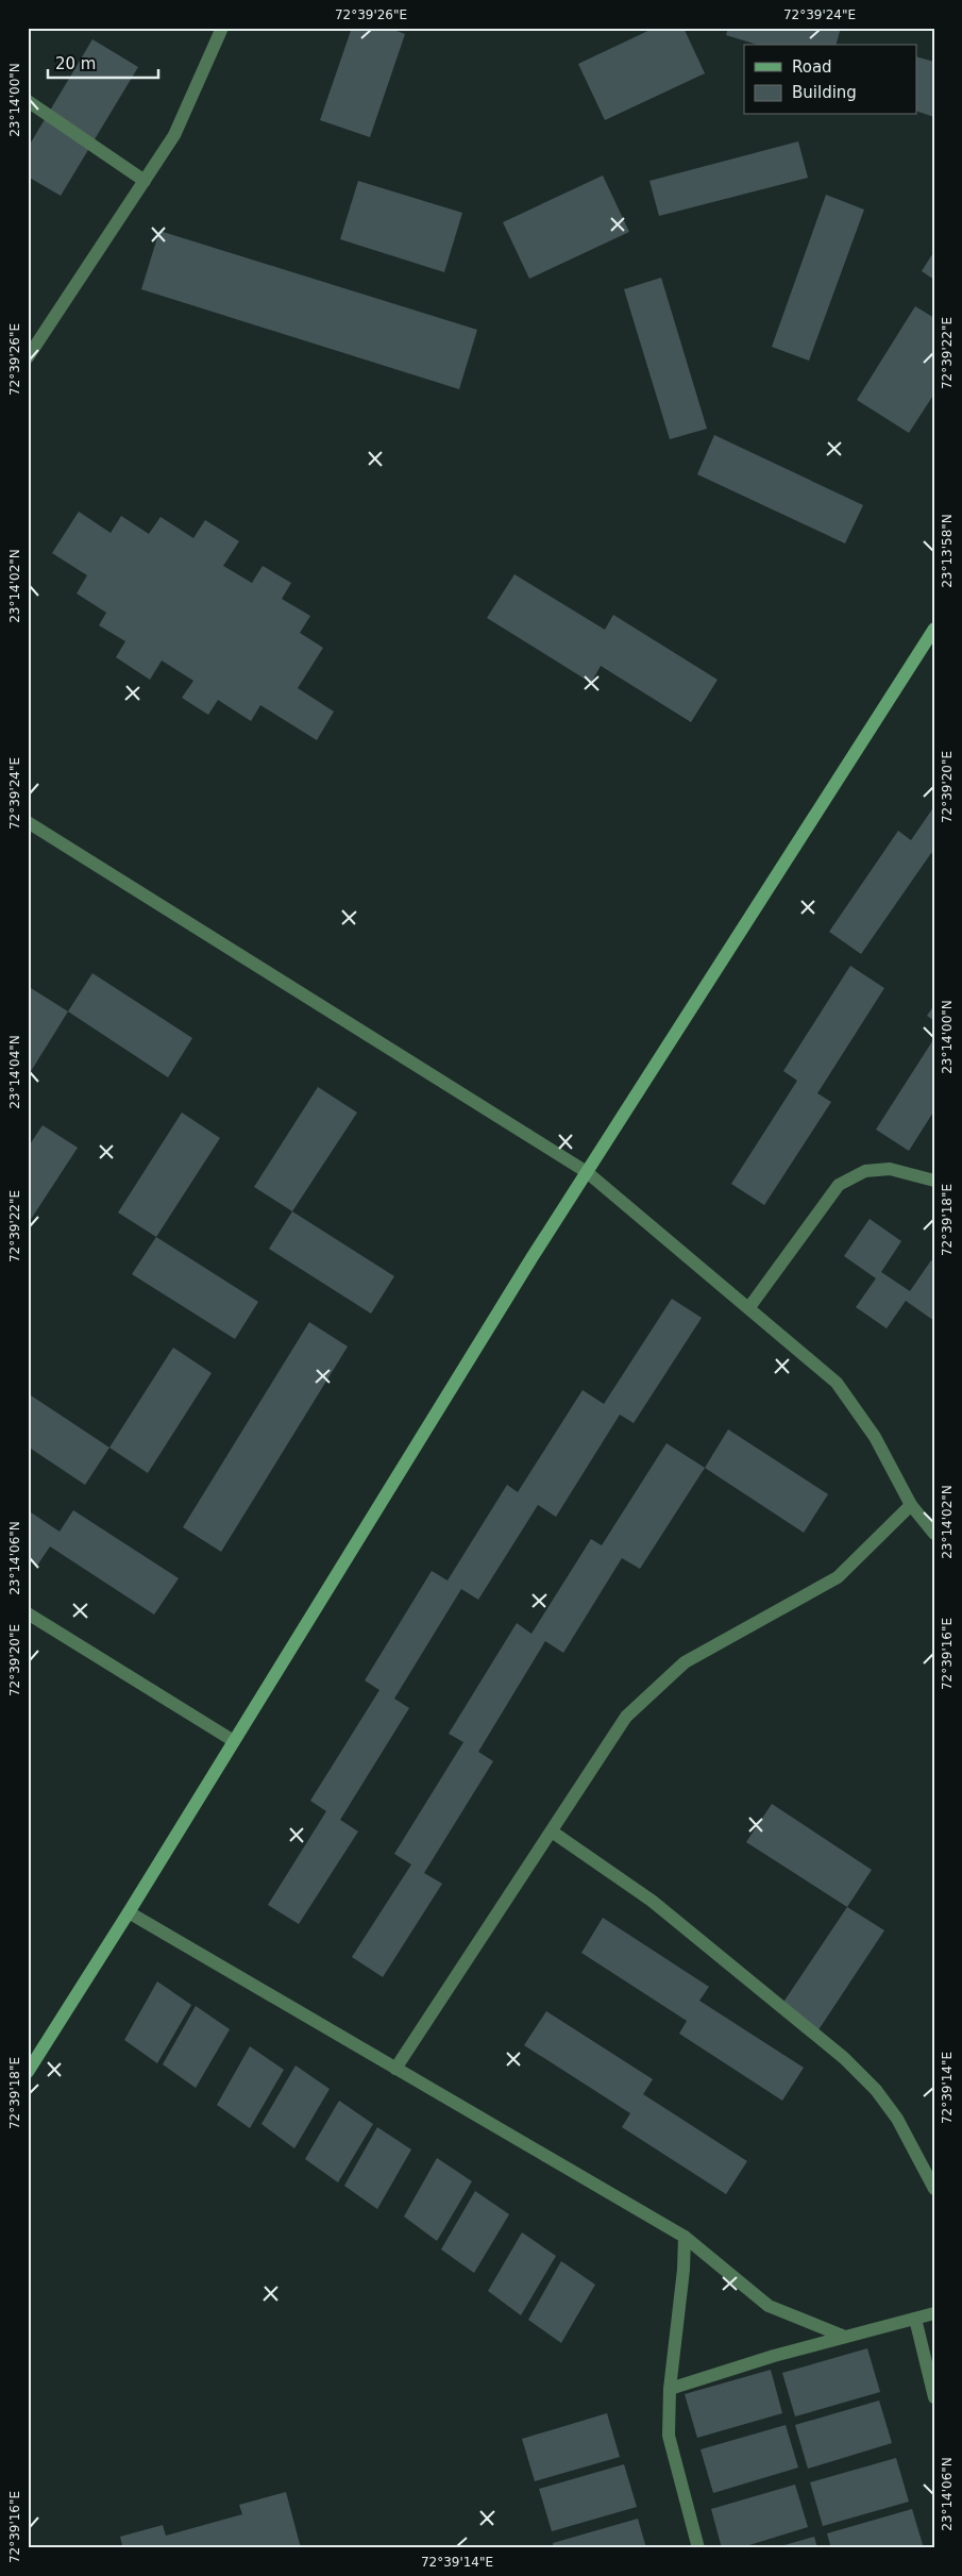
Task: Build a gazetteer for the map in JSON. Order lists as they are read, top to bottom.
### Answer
{
  "legend": ["Road", "Building"],
  "scale_bar": "20 m",
  "coordinates": [
    "72°39'26\"E",
    "72°39'24\"E",
    "23°14'00\"N",
    "72°39'22\"E",
    "23°13'58\"N",
    "23°14'02\"N",
    "72°39'20\"E",
    "23°14'04\"N",
    "72°39'18\"E",
    "23°14'06\"N",
    "72°39'16\"E",
    "72°39'14\"E"
  ]
}
